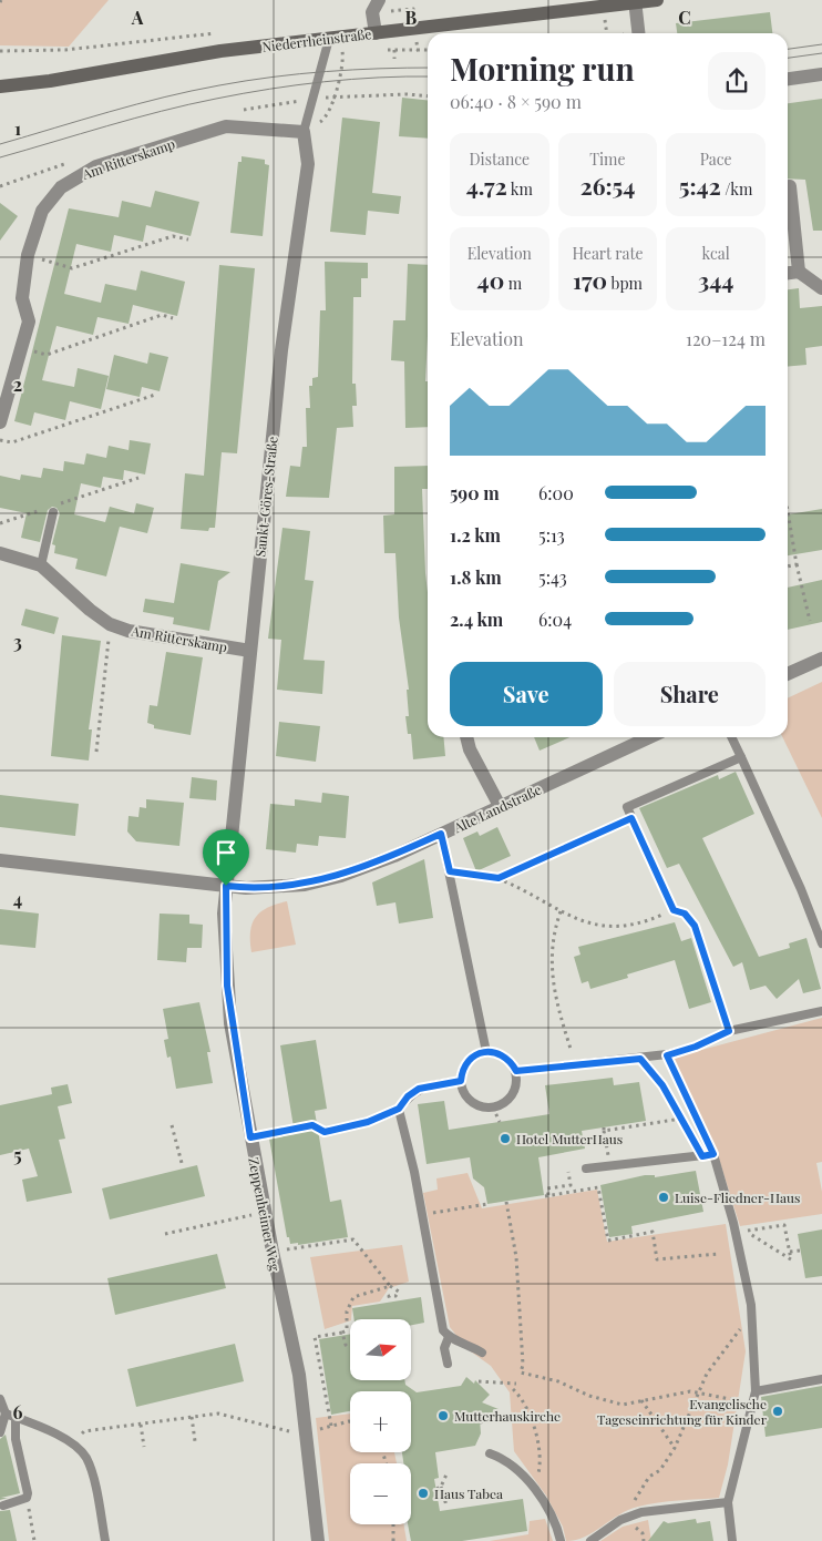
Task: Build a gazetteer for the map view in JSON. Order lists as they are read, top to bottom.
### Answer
{
  "streets": {
    "main road": ["Niederrheinstraße"],
    "street": [
      "Am Ritterskamp",
      "Sankt-Göres-Straße",
      "Alte Landstraße",
      "Zeppenheimer Weg"
    ]
  },
  "crossings": [
    ["Am Ritterskamp", "Sankt-Göres-Straße"],
    ["Sankt-Göres-Straße", "Alte Landstraße"],
    ["Sankt-Göres-Straße", "Zeppenheimer Weg"],
    ["Alte Landstraße", "Zeppenheimer Weg"]
  ],
  "places": [
    "Hotel MutterHaus",
    "Luise-Fliedner-Haus",
    "Evangelische Tageseinrichtung für Kinder",
    "Mutterhauskirche",
    "Haus Tabea"
  ],
  "north": "right",
  "page": {
    "heading": ["Morning run", "06:40 · 8 × 590 m"],
    "stats": [
      ["Distance", "4.72 km"],
      ["Time", "26:54"],
      ["Pace", "5:42 /km"],
      ["Elevation", "40 m"],
      ["Heart rate", "170 bpm"],
      ["kcal", "344"]
    ],
    "chart": ["Elevation", "120–124 m"],
    "list": [
      {
        "name": "590 m",
        "note": "6:00"
      },
      {
        "name": "1.2 km",
        "note": "5:13"
      },
      {
        "name": "1.8 km",
        "note": "5:43"
      },
      {
        "name": "2.4 km",
        "note": "6:04"
      }
    ],
    "buttons": ["Save", "Share"],
    "map_buttons": ["+", "−"]
  },
  "grid": {
    "columns": ["A", "B", "C"],
    "rows": [
      "1",
      "2",
      "3",
      "4",
      "5",
      "6"
    ]
  }
}
